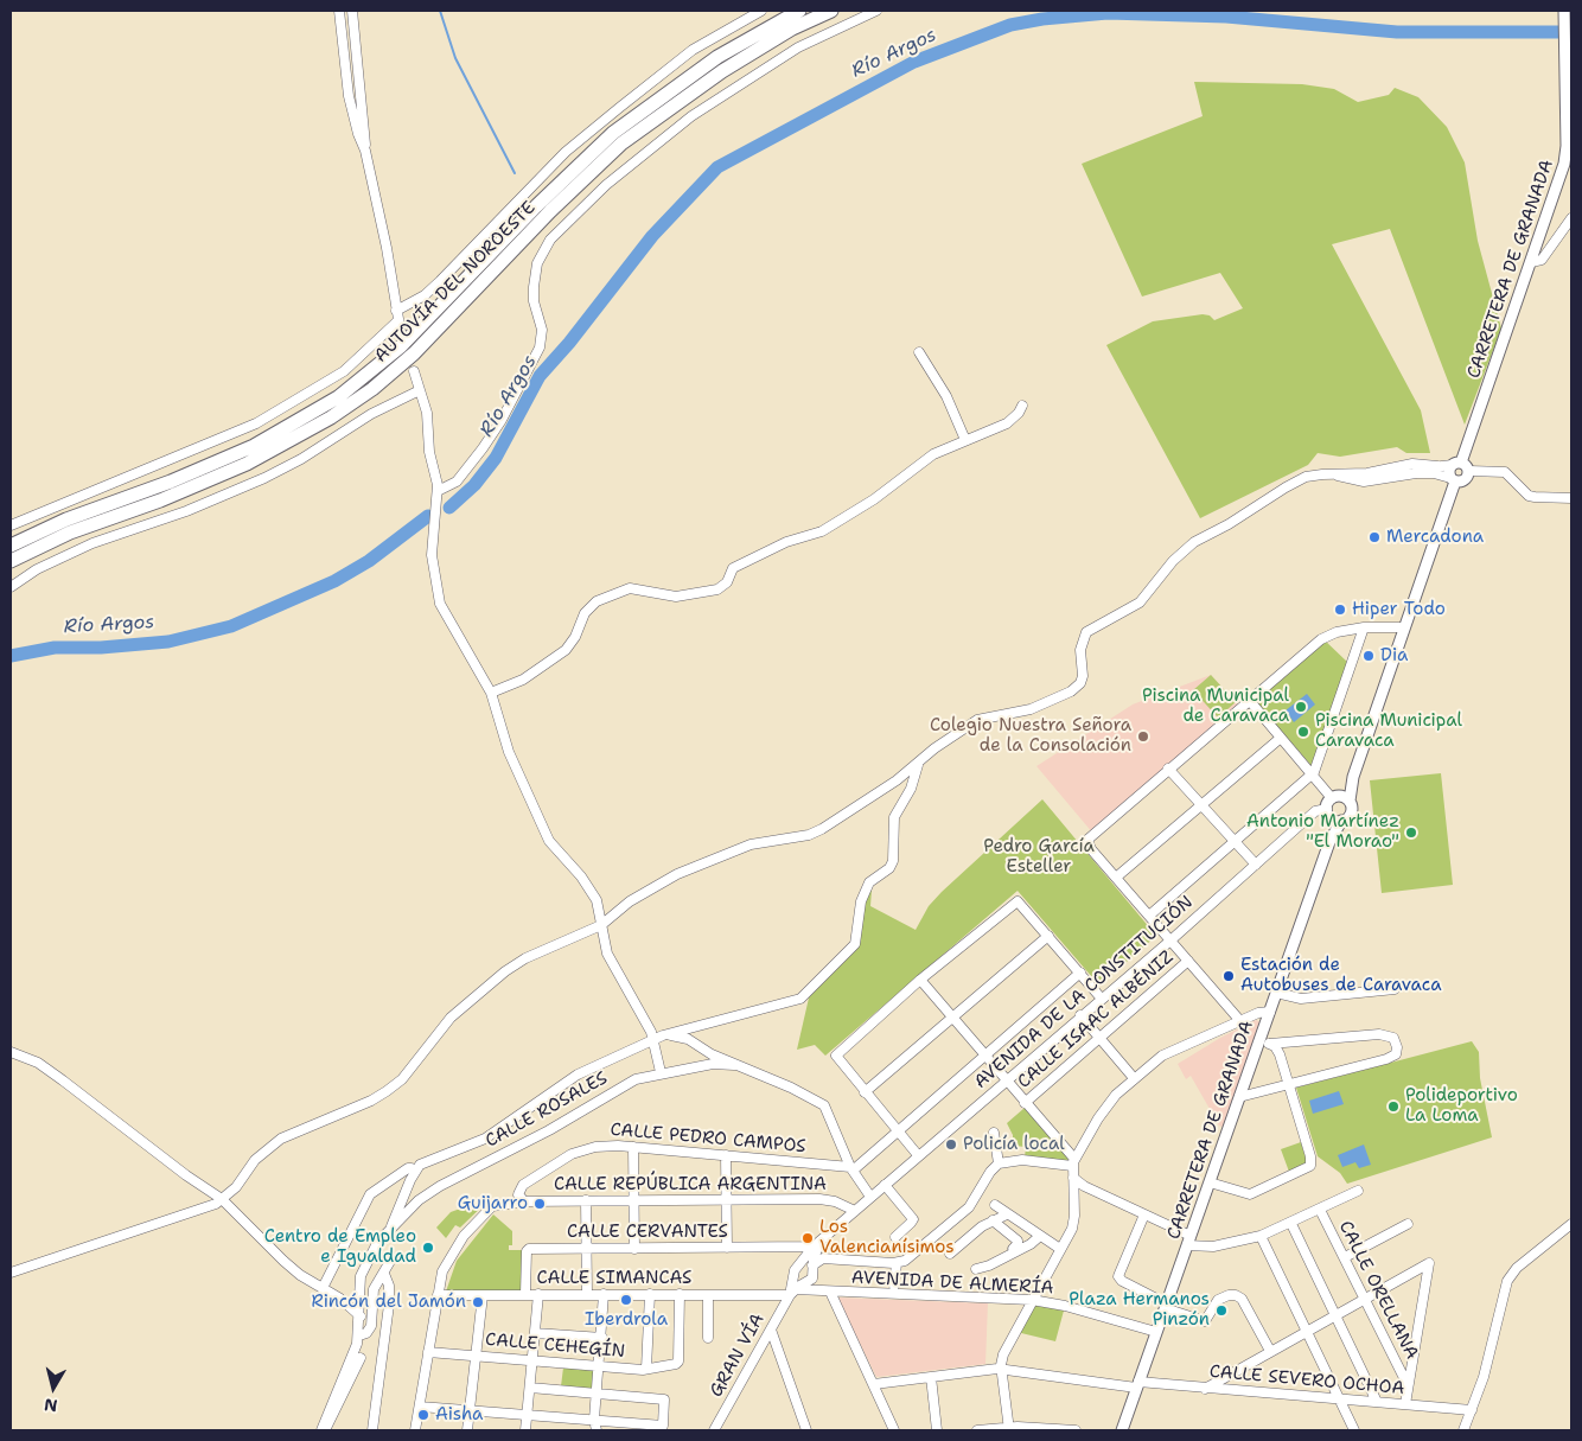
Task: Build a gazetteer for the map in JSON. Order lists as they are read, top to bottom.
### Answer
{
  "streets": {
    "highway": ["AUTOVÍA DEL NOROESTE"],
    "main road": ["CARRETERA DE GRANADA"],
    "street": [
      "AVENIDA DE LA CONSTITUCIÓN",
      "CALLE ISAAC ALBÉNIZ",
      "CALLE ROSALES",
      "CALLE PEDRO CAMPOS",
      "CALLE REPÚBLICA ARGENTINA",
      "CALLE CERVANTES",
      "CALLE SIMANCAS",
      "AVENIDA DE ALMERÍA",
      "CALLE ORELLANA",
      "CALLE CEHEGÍN",
      "GRAN VÍA",
      "CALLE SEVERO OCHOA"
    ]
  },
  "crossings": [
    ["CARRETERA DE GRANADA", "AVENIDA DE LA CONSTITUCIÓN"],
    ["CARRETERA DE GRANADA", "AVENIDA DE ALMERÍA"],
    ["CARRETERA DE GRANADA", "CALLE SEVERO OCHOA"],
    ["AVENIDA DE LA CONSTITUCIÓN", "CALLE REPÚBLICA ARGENTINA"],
    ["AVENIDA DE LA CONSTITUCIÓN", "CALLE CERVANTES"],
    ["CALLE PEDRO CAMPOS", "CALLE REPÚBLICA ARGENTINA"],
    ["CALLE REPÚBLICA ARGENTINA", "CALLE SIMANCAS"],
    ["CALLE REPÚBLICA ARGENTINA", "CALLE CEHEGÍN"],
    ["CALLE CERVANTES", "CALLE SIMANCAS"],
    ["CALLE SIMANCAS", "AVENIDA DE ALMERÍA"],
    ["CALLE SIMANCAS", "CALLE CEHEGÍN"],
    ["CALLE SIMANCAS", "GRAN VÍA"],
    ["AVENIDA DE ALMERÍA", "GRAN VÍA"]
  ],
  "water": ["Río Argos"],
  "parks": ["Pedro García Esteller"],
  "places": [
    "Mercadona",
    "Hiper Todo",
    "Dia",
    "Piscina Municipal de Caravaca",
    "Piscina Municipal Caravaca",
    "Colegio Nuestra Señora de la Consolación",
    "Antonio Martínez \"El Morao\"",
    "Estación de Autobuses de Caravaca",
    "Polideportivo La Loma",
    "Policía local",
    "Guijarro",
    "Los Valencianísimos",
    "Centro de Empleo e Igualdad",
    "Iberdrola",
    "Rincón del Jamón",
    "Plaza Hermanos Pinzón",
    "Aisha"
  ],
  "north": "bottom"
}
